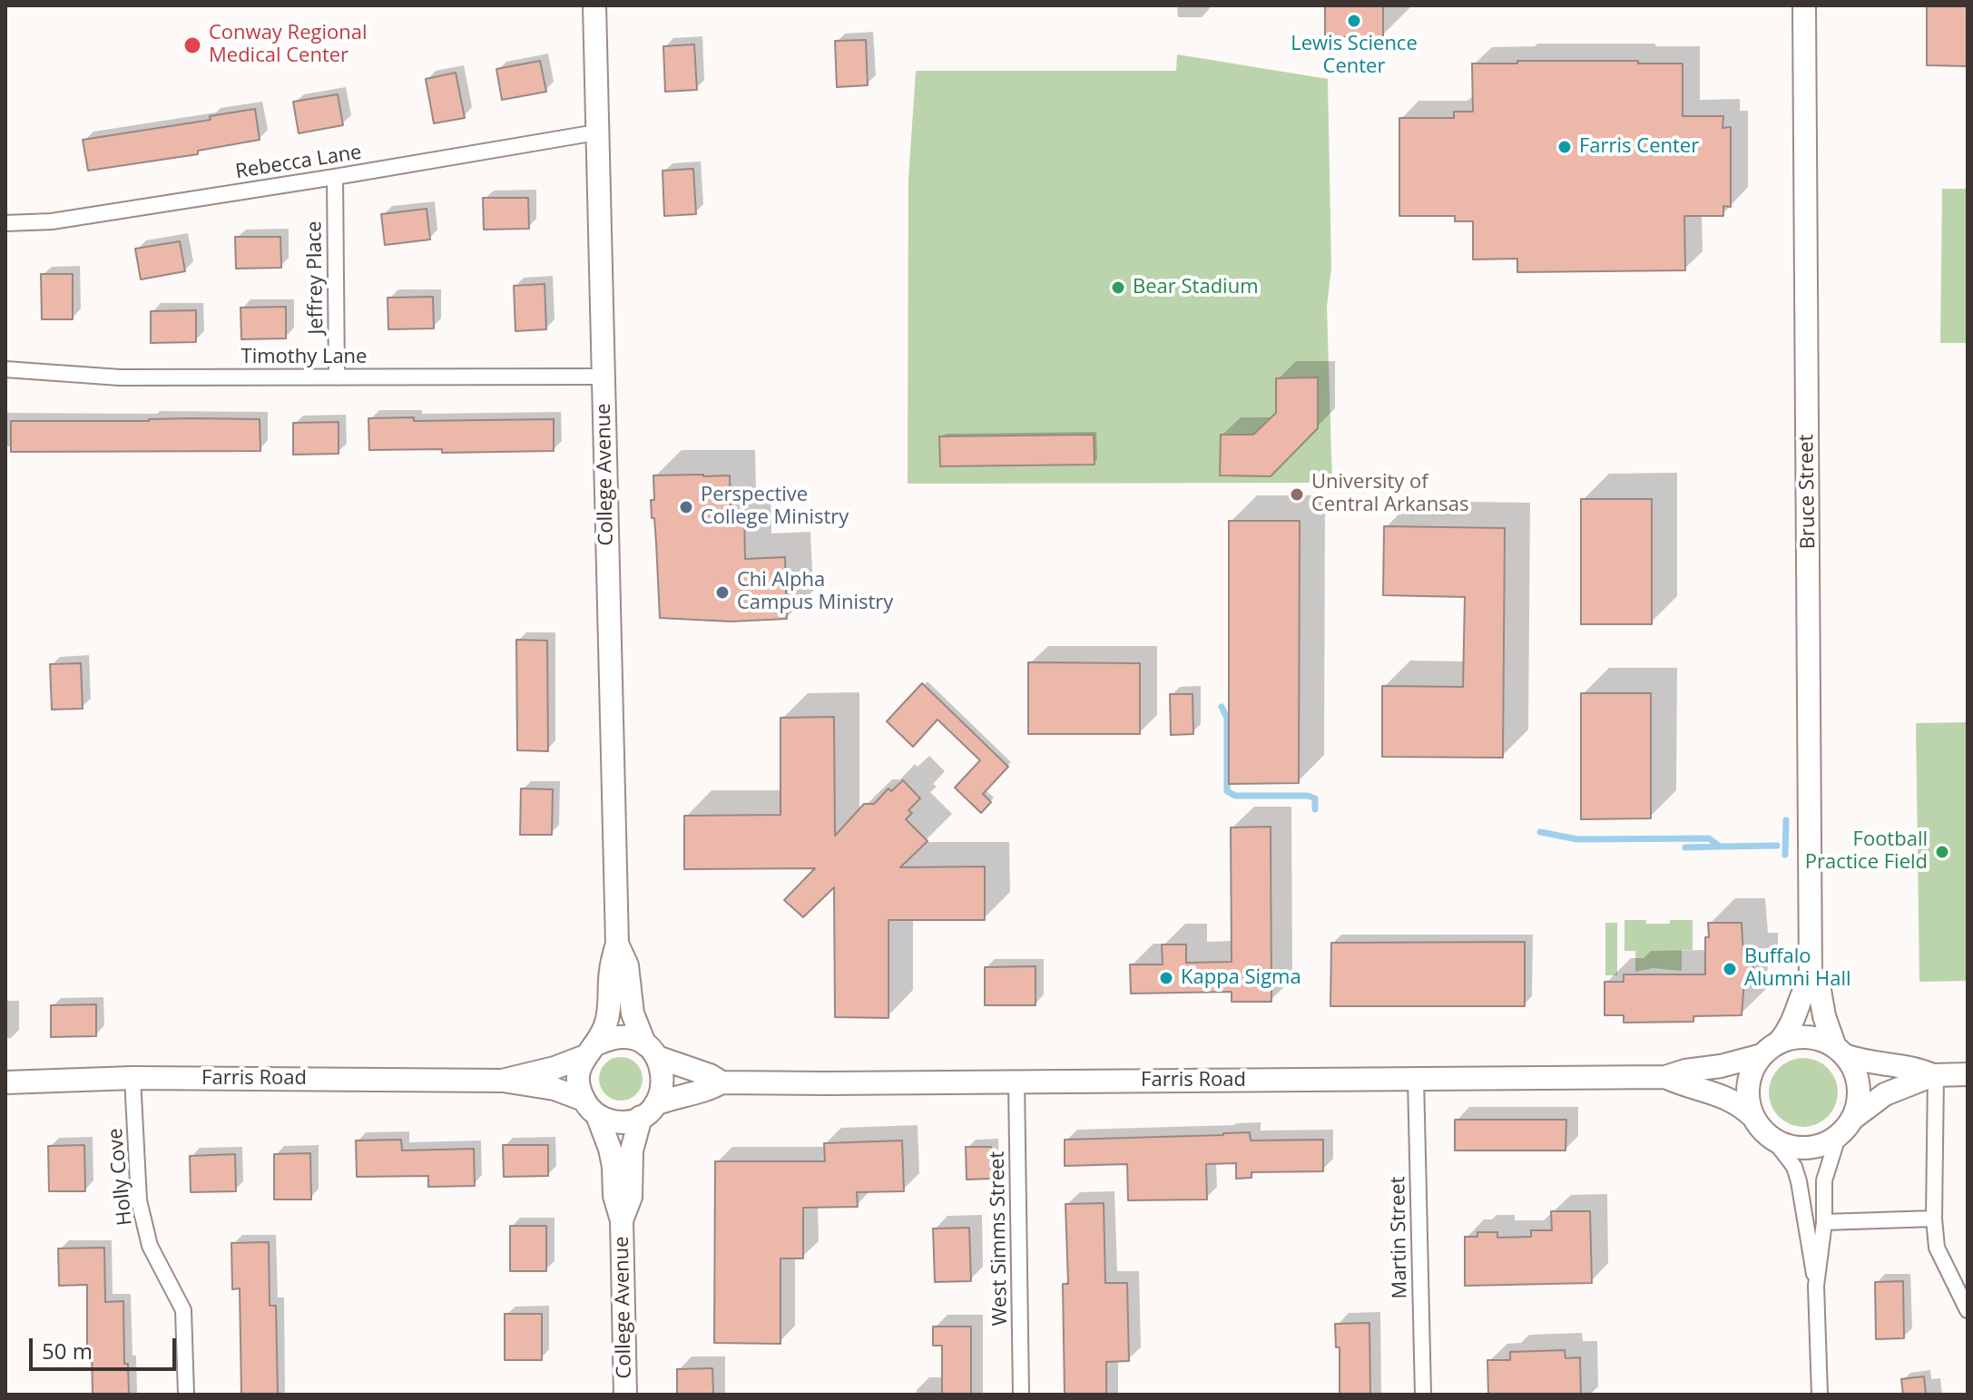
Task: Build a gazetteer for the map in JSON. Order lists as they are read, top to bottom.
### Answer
{
  "streets": {
    "street": [
      "Rebecca Lane",
      "Jeffrey Place",
      "Timothy Lane",
      "College Avenue",
      "Bruce Street",
      "Farris Road",
      "Holly Cove",
      "Martin Street",
      "West Simms Street"
    ]
  },
  "crossings": [
    ["Rebecca Lane", "Jeffrey Place"],
    ["Rebecca Lane", "College Avenue"],
    ["Jeffrey Place", "Timothy Lane"],
    ["Timothy Lane", "College Avenue"],
    ["College Avenue", "Farris Road"],
    ["Bruce Street", "Farris Road"],
    ["Farris Road", "Holly Cove"],
    ["Farris Road", "Martin Street"],
    ["Farris Road", "West Simms Street"]
  ],
  "places": [
    "Lewis Science Center",
    "Conway Regional Medical Center",
    "Farris Center",
    "Bear Stadium",
    "University of Central Arkansas",
    "Perspective College Ministry",
    "Chi Alpha Campus Ministry",
    "Football Practice Field",
    "Buffalo Alumni Hall",
    "Kappa Sigma"
  ],
  "scale_bar": "50 m"
}
